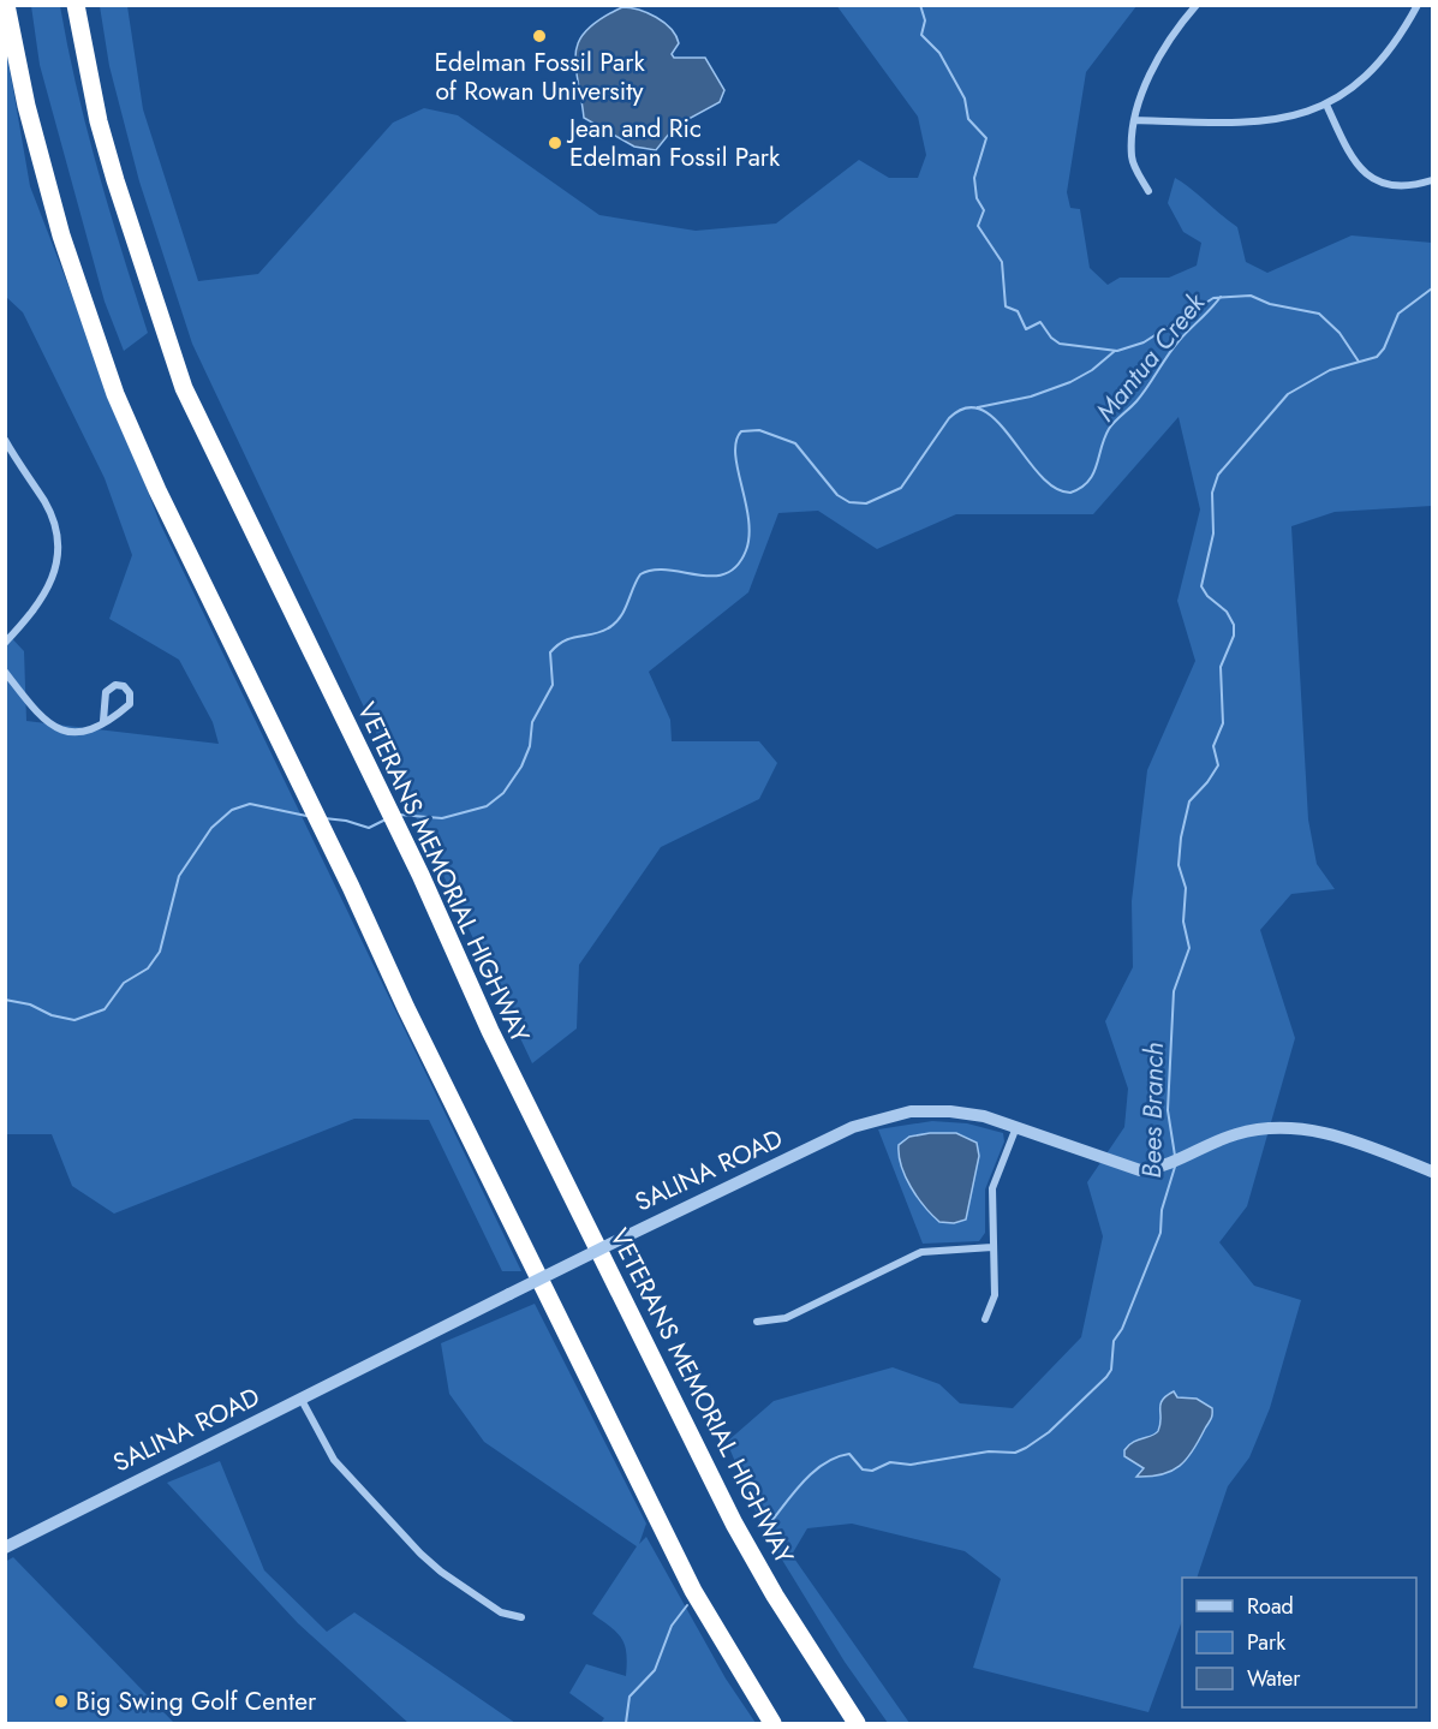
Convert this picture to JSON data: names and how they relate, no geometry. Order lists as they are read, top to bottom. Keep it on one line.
{"streets":{"highway":["VETERANS MEMORIAL HIGHWAY"],"street":["SALINA ROAD"]},"water":["Mantua Creek","Bees Branch"],"places":["Edelman Fossil Park of Rowan University","Jean and Ric Edelman Fossil Park","Big Swing Golf Center"],"legend":["Road","Park","Water"]}
